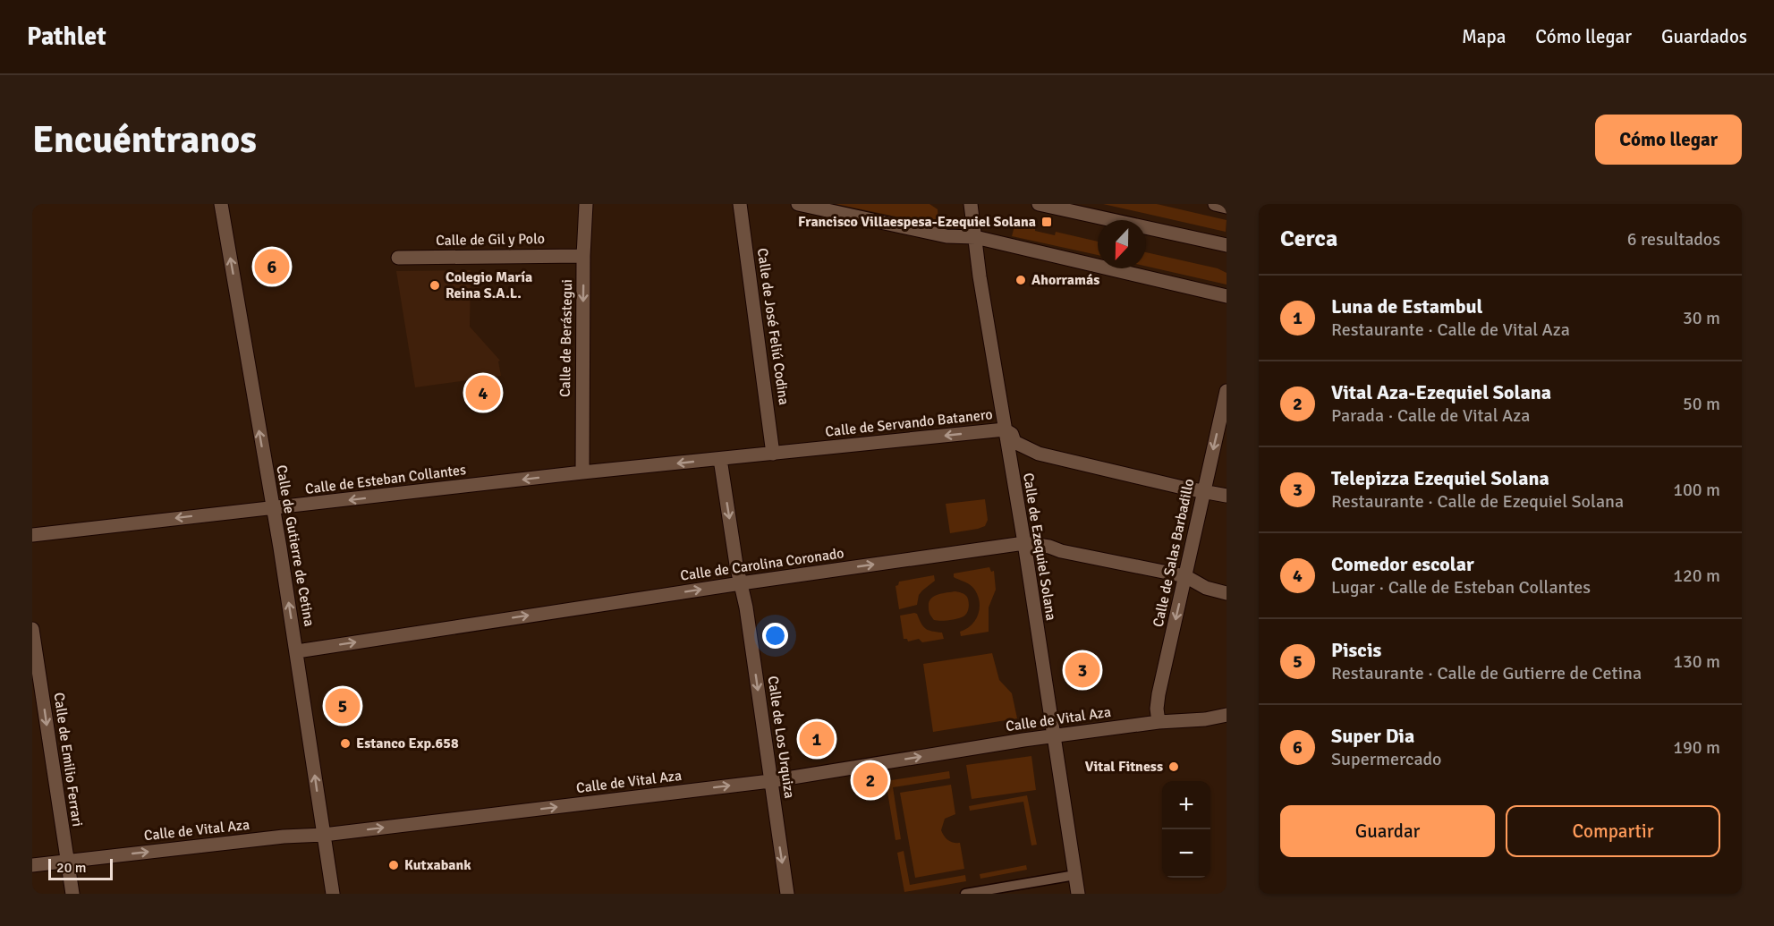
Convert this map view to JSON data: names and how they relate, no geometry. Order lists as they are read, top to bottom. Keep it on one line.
{"streets":{"street":["Calle de Gil y Polo","Calle de José Feliú Codina","Calle de Berástegui","Calle de Servando Batanero","Calle de Esteban Collantes","Calle de Gutierre de Cetina","Calle de Ezequiel Solana","Calle de Salas Barbadillo","Calle de Carolina Coronado","Calle de Vital Aza","Calle de Los Urquiza","Calle de Emilio Ferrari"]},"crossings":[["Calle de Gil y Polo","Calle de Berástegui"],["Calle de José Feliú Codina","Calle de Servando Batanero"],["Calle de Berástegui","Calle de Servando Batanero"],["Calle de Berástegui","Calle de Esteban Collantes"],["Calle de Servando Batanero","Calle de Esteban Collantes"],["Calle de Servando Batanero","Calle de Ezequiel Solana"],["Calle de Servando Batanero","Calle de Salas Barbadillo"],["Calle de Servando Batanero","Calle de Los Urquiza"],["Calle de Esteban Collantes","Calle de Gutierre de Cetina"],["Calle de Gutierre de Cetina","Calle de Carolina Coronado"],["Calle de Gutierre de Cetina","Calle de Vital Aza"],["Calle de Ezequiel Solana","Calle de Carolina Coronado"],["Calle de Ezequiel Solana","Calle de Vital Aza"],["Calle de Salas Barbadillo","Calle de Carolina Coronado"],["Calle de Salas Barbadillo","Calle de Vital Aza"],["Calle de Carolina Coronado","Calle de Los Urquiza"],["Calle de Vital Aza","Calle de Los Urquiza"],["Calle de Vital Aza","Calle de Emilio Ferrari"]],"one_way":["Calle de Berástegui","Calle de Servando Batanero","Calle de Esteban Collantes","Calle de Gutierre de Cetina","Calle de Salas Barbadillo","Calle de Carolina Coronado","Calle de Vital Aza","Calle de Los Urquiza","Calle de Emilio Ferrari"],"places":{"transit":["Francisco Villaespesa-Ezequiel Solana"],"other":["Ahorramás","Colegio María Reina S.A.L.","Estanco Exp.658","Vital Fitness","Kutxabank"]},"scale_bar":"20 m","north":"bottom","page":{"header":"Pathlet","nav":["Mapa","Cómo llegar","Guardados"],"buttons":["Cómo llegar",["Guardar","Compartir"]],"title":"Encuéntranos","heading":["Cerca","6 resultados"],"pins":["6","4","3","5","1","2"],"list":[{"mark":"1","name":"Luna de Estambul","note":"Restaurante · Calle de Vital Aza","value":"30 m"},{"mark":"2","name":"Vital Aza-Ezequiel Solana","note":"Parada · Calle de Vital Aza","value":"50 m"},{"mark":"3","name":"Telepizza Ezequiel Solana","note":"Restaurante · Calle de Ezequiel Solana","value":"100 m"},{"mark":"4","name":"Comedor escolar","note":"Lugar · Calle de Esteban Collantes","value":"120 m"},{"mark":"5","name":"Piscis","note":"Restaurante · Calle de Gutierre de Cetina","value":"130 m"},{"mark":"6","name":"Super Dia","note":"Supermercado","value":"190 m"}],"map_buttons":["+","−"],"scale":"20 m"}}
